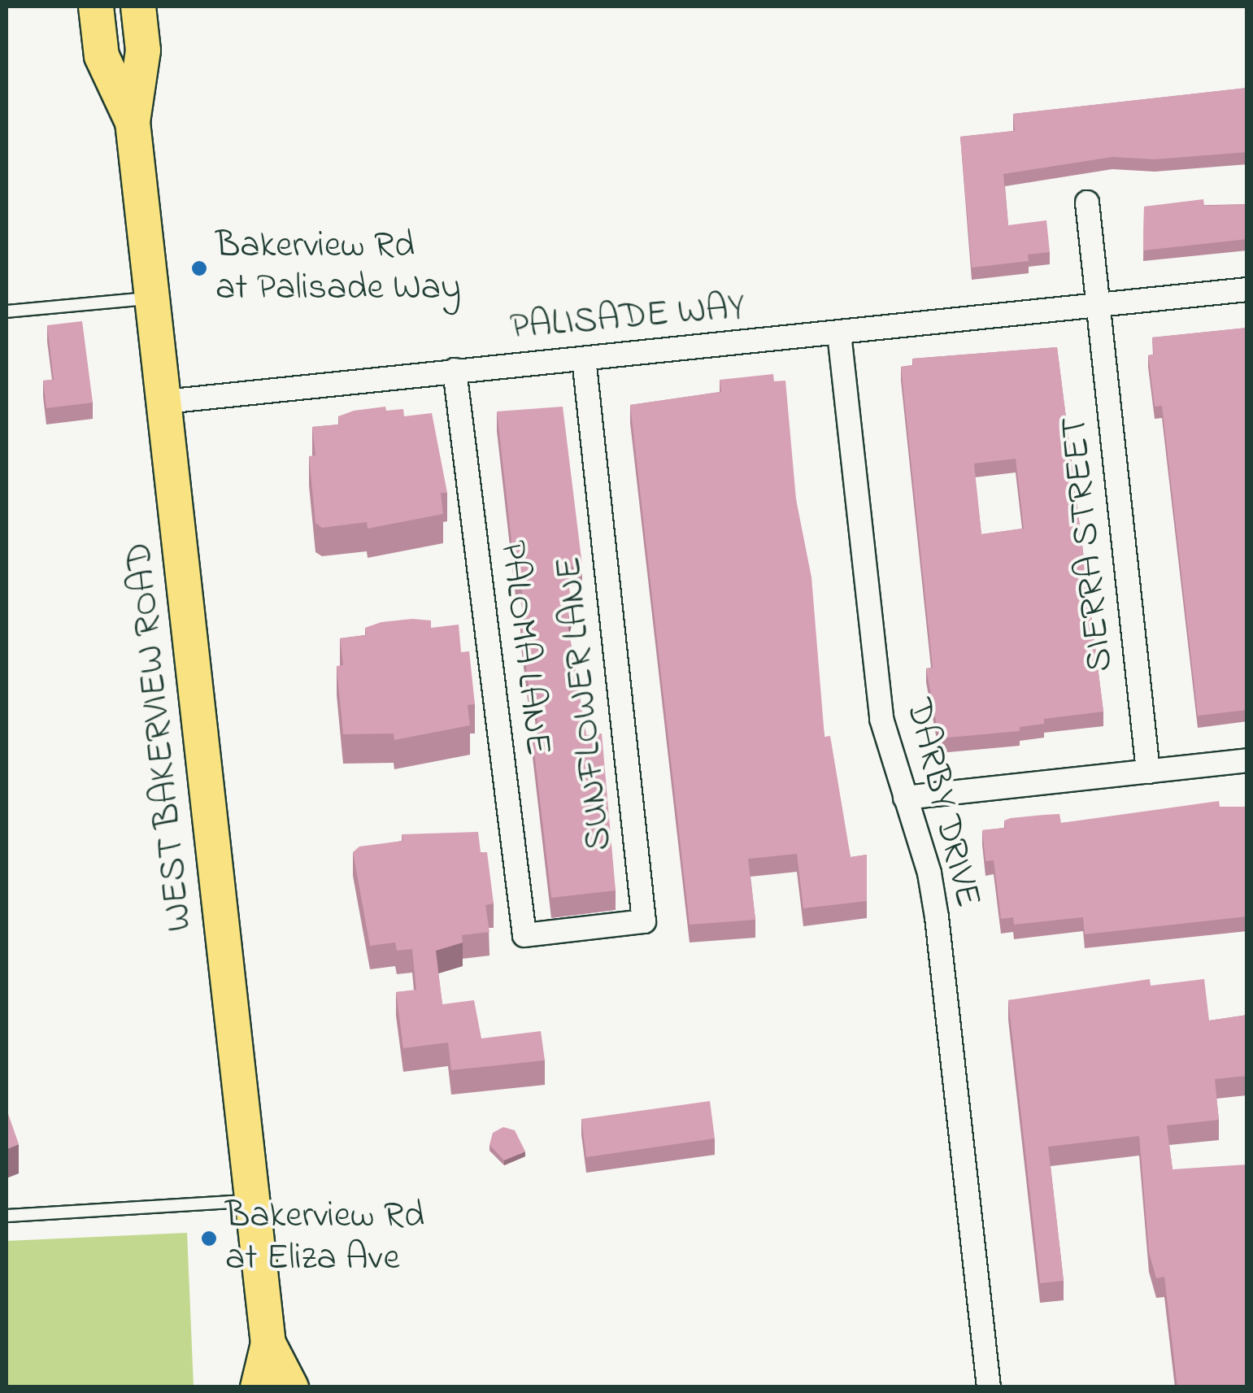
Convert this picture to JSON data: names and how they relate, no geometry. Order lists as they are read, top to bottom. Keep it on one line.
{"streets":{"main road":["WEST BAKERVIEW ROAD"],"street":["PALISADE WAY","SIERRA STREET","PALOMA LANE","SUNFLOWER LANE","DARBY DRIVE"]},"crossings":[["PALISADE WAY","SIERRA STREET"],["PALISADE WAY","PALOMA LANE"],["PALISADE WAY","SUNFLOWER LANE"],["PALISADE WAY","WEST BAKERVIEW ROAD"],["PALISADE WAY","DARBY DRIVE"],["PALOMA LANE","SUNFLOWER LANE"]],"places":["Bakerview Rd at Palisade Way","Bakerview Rd at Eliza Ave"]}
